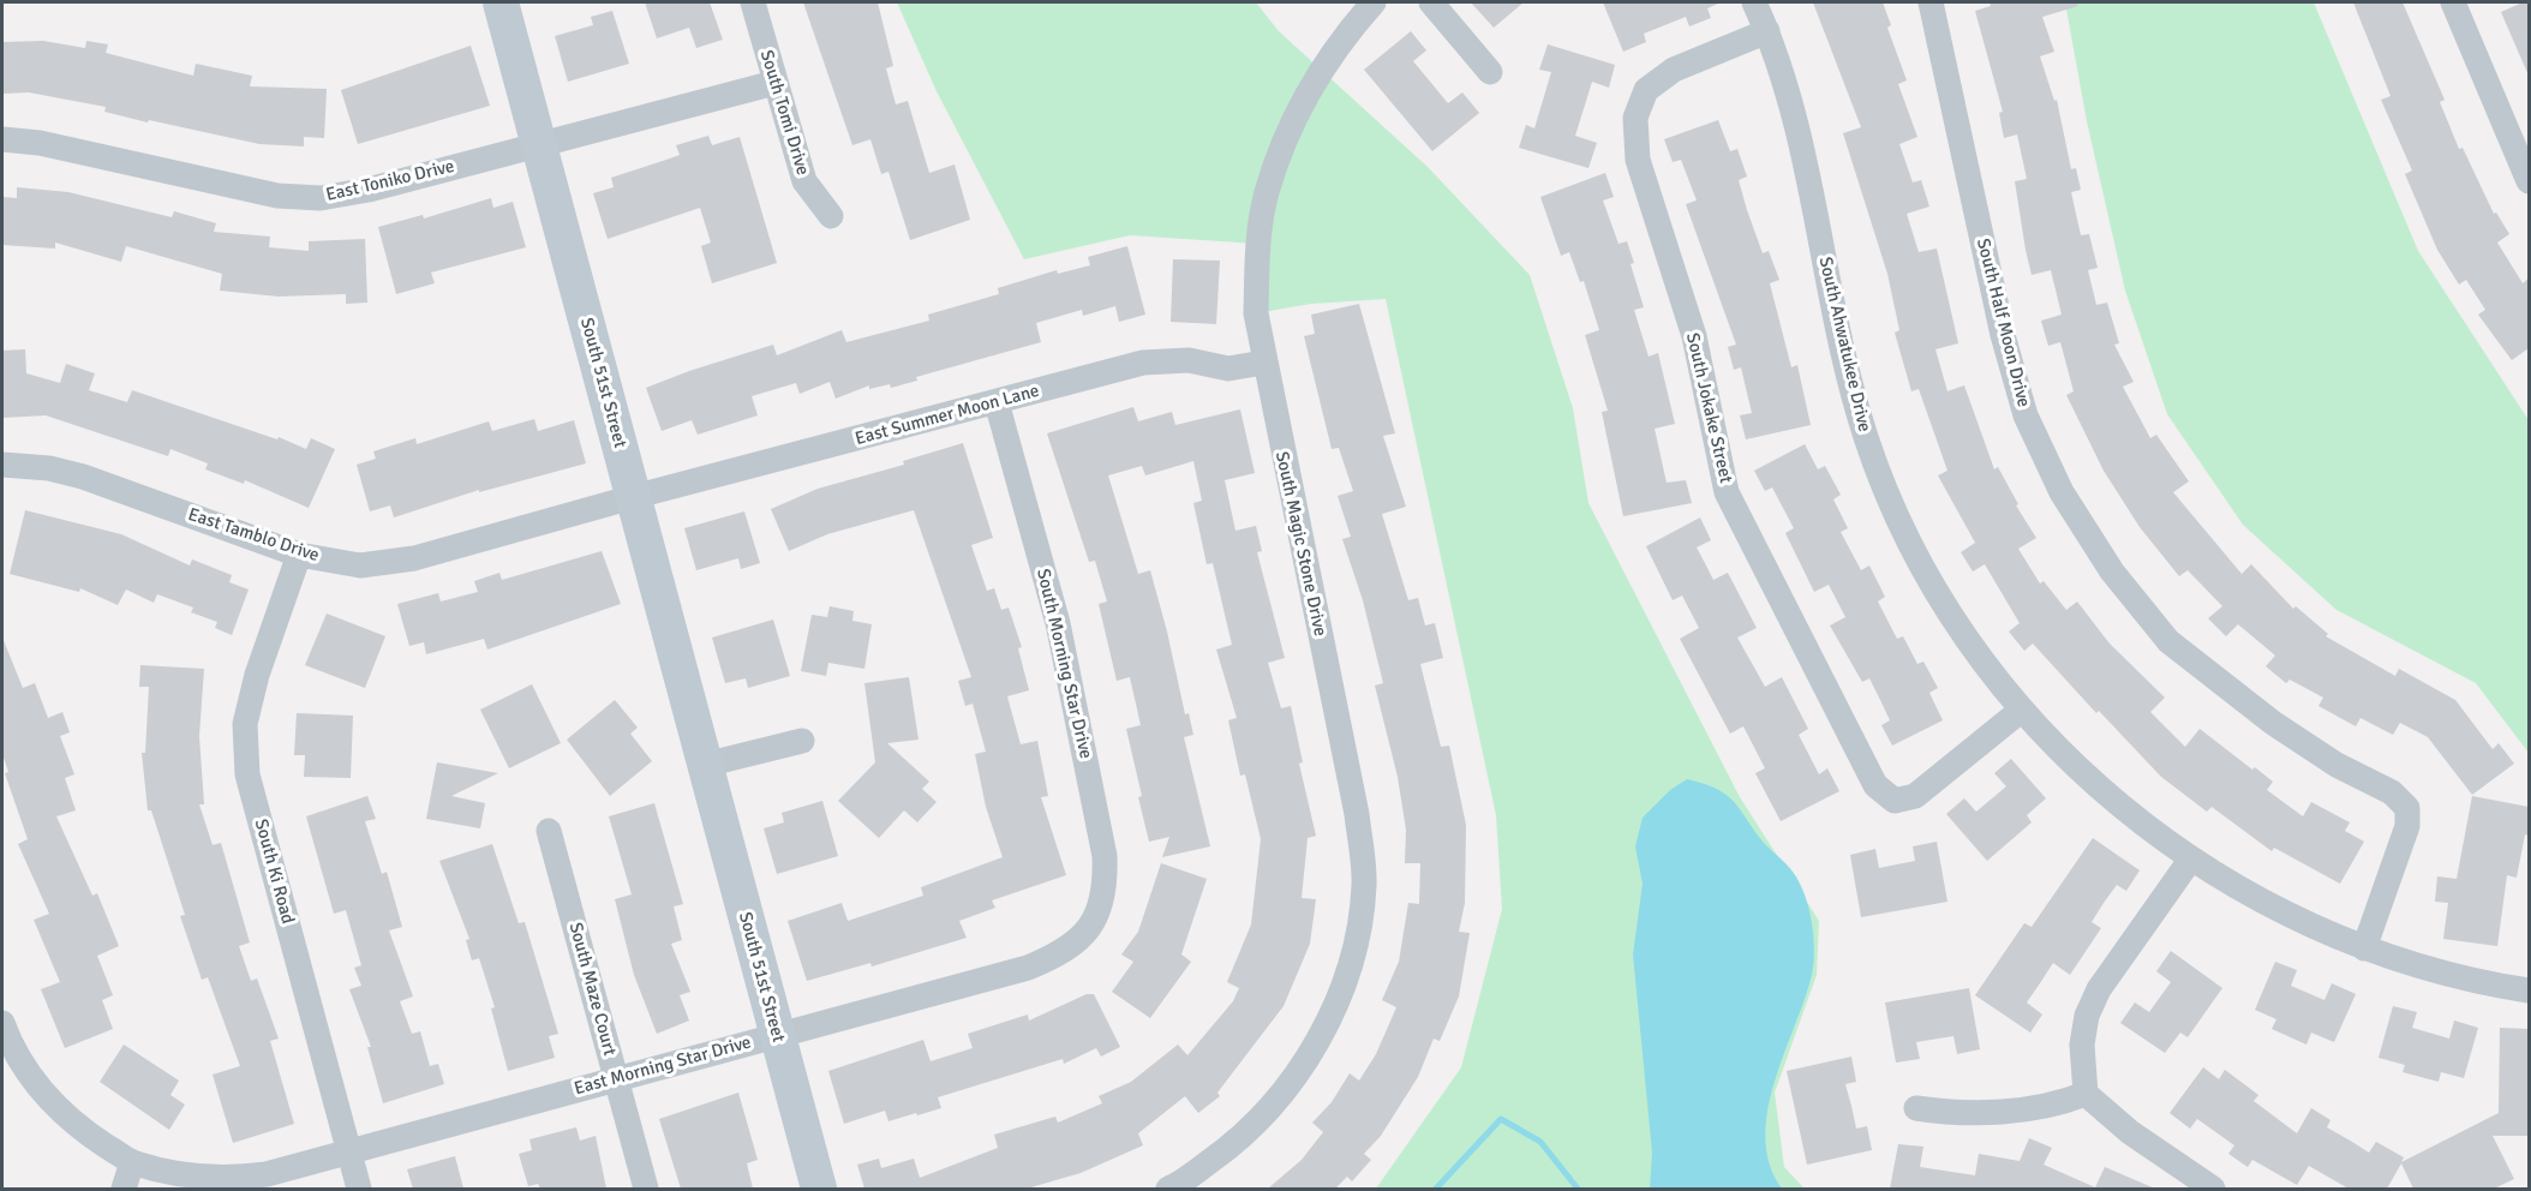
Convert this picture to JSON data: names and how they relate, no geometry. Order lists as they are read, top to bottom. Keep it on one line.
{"streets":{"street":["South Tomi Drive","East Toniko Drive","South Half Moon Drive","South Ahwatukee Drive","South 51st Street","South Jokake Street","East Summer Moon Lane","East Tamblo Drive","South Magic Stone Drive","South Morning Star Drive","South Ki Road","South Maze Court","East Morning Star Drive"]},"crossings":[["South Tomi Drive","East Toniko Drive"],["East Toniko Drive","South 51st Street"],["South Half Moon Drive","South Ahwatukee Drive"],["South Ahwatukee Drive","South Jokake Street"],["South 51st Street","East Summer Moon Lane"],["South 51st Street","East Tamblo Drive"],["South 51st Street","East Morning Star Drive"],["East Summer Moon Lane","East Tamblo Drive"],["East Summer Moon Lane","South Magic Stone Drive"],["East Summer Moon Lane","South Morning Star Drive"],["East Tamblo Drive","South Ki Road"],["South Morning Star Drive","East Morning Star Drive"],["South Ki Road","East Morning Star Drive"],["South Maze Court","East Morning Star Drive"]]}
